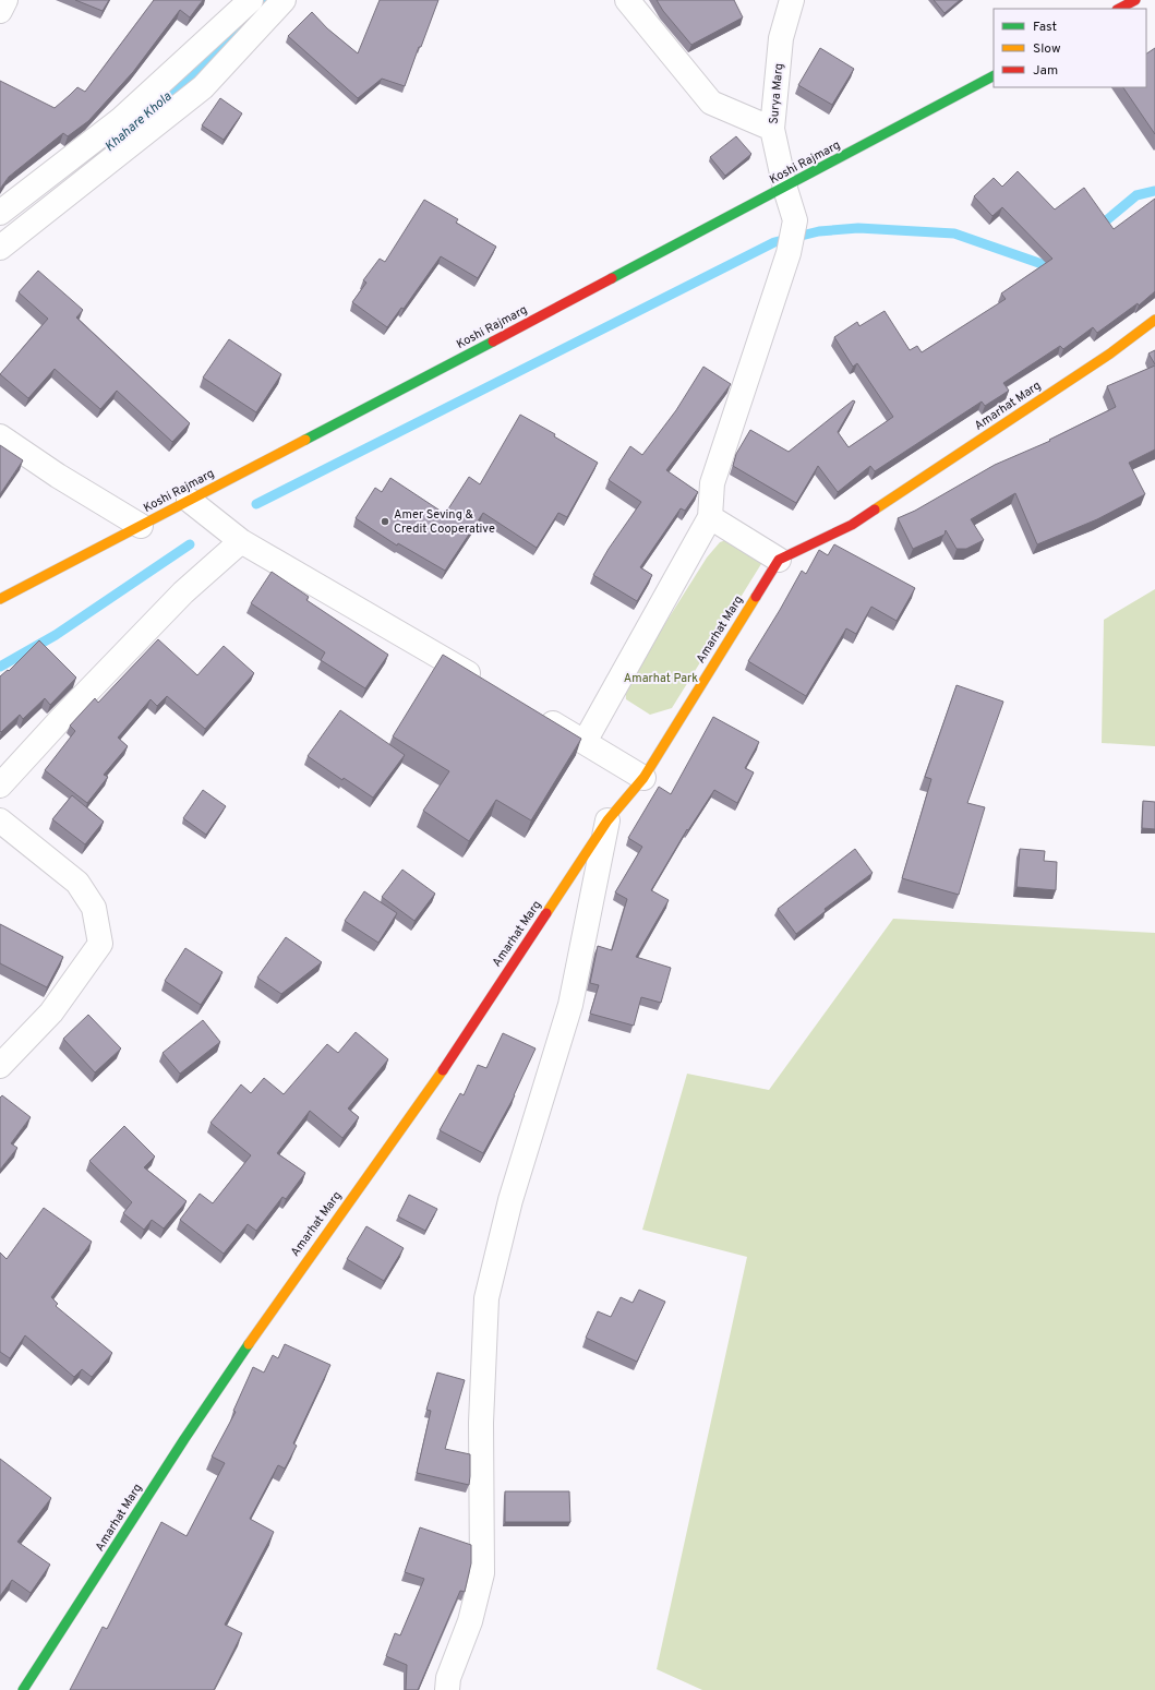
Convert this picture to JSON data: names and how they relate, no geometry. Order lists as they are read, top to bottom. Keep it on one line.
{"streets":{"street":["Surya Marg","Koshi Rajmarg","Amarhat Marg"]},"crossings":[["Surya Marg","Koshi Rajmarg"]],"water":["Khahare Khola"],"parks":["Amarhat Park"],"places":["Amer Seving & Credit Cooperative"],"legend":["Fast","Slow","Jam"]}
